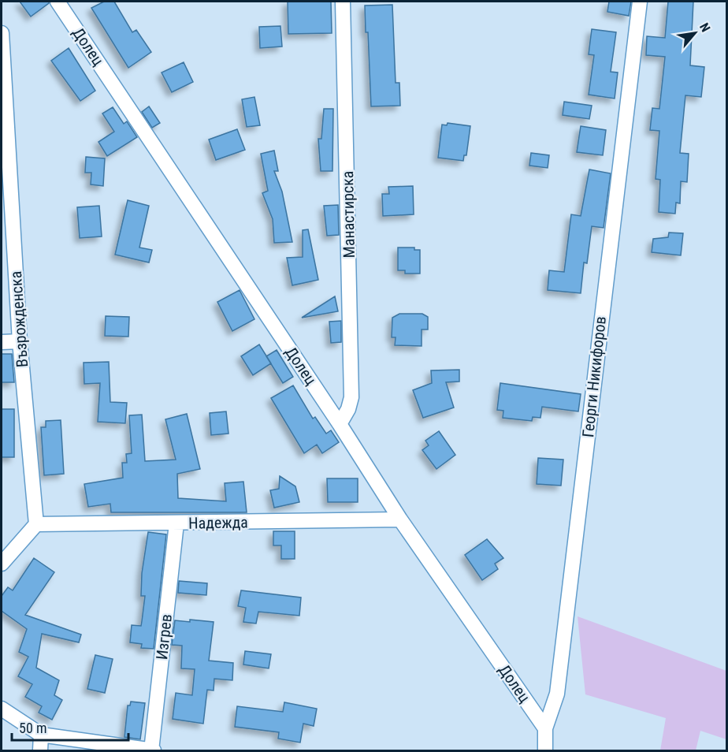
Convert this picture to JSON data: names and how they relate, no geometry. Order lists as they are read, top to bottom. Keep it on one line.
{"streets":{"street":["Долец","Манастирска","Възрожденска","Георги Никифоров","Надежда","Изгрев"]},"crossings":[["Долец","Манастирска"],["Долец","Георги Никифоров"],["Долец","Надежда"],["Възрожденска","Надежда"],["Надежда","Изгрев"]],"scale_bar":"50 m","north":"top right"}
